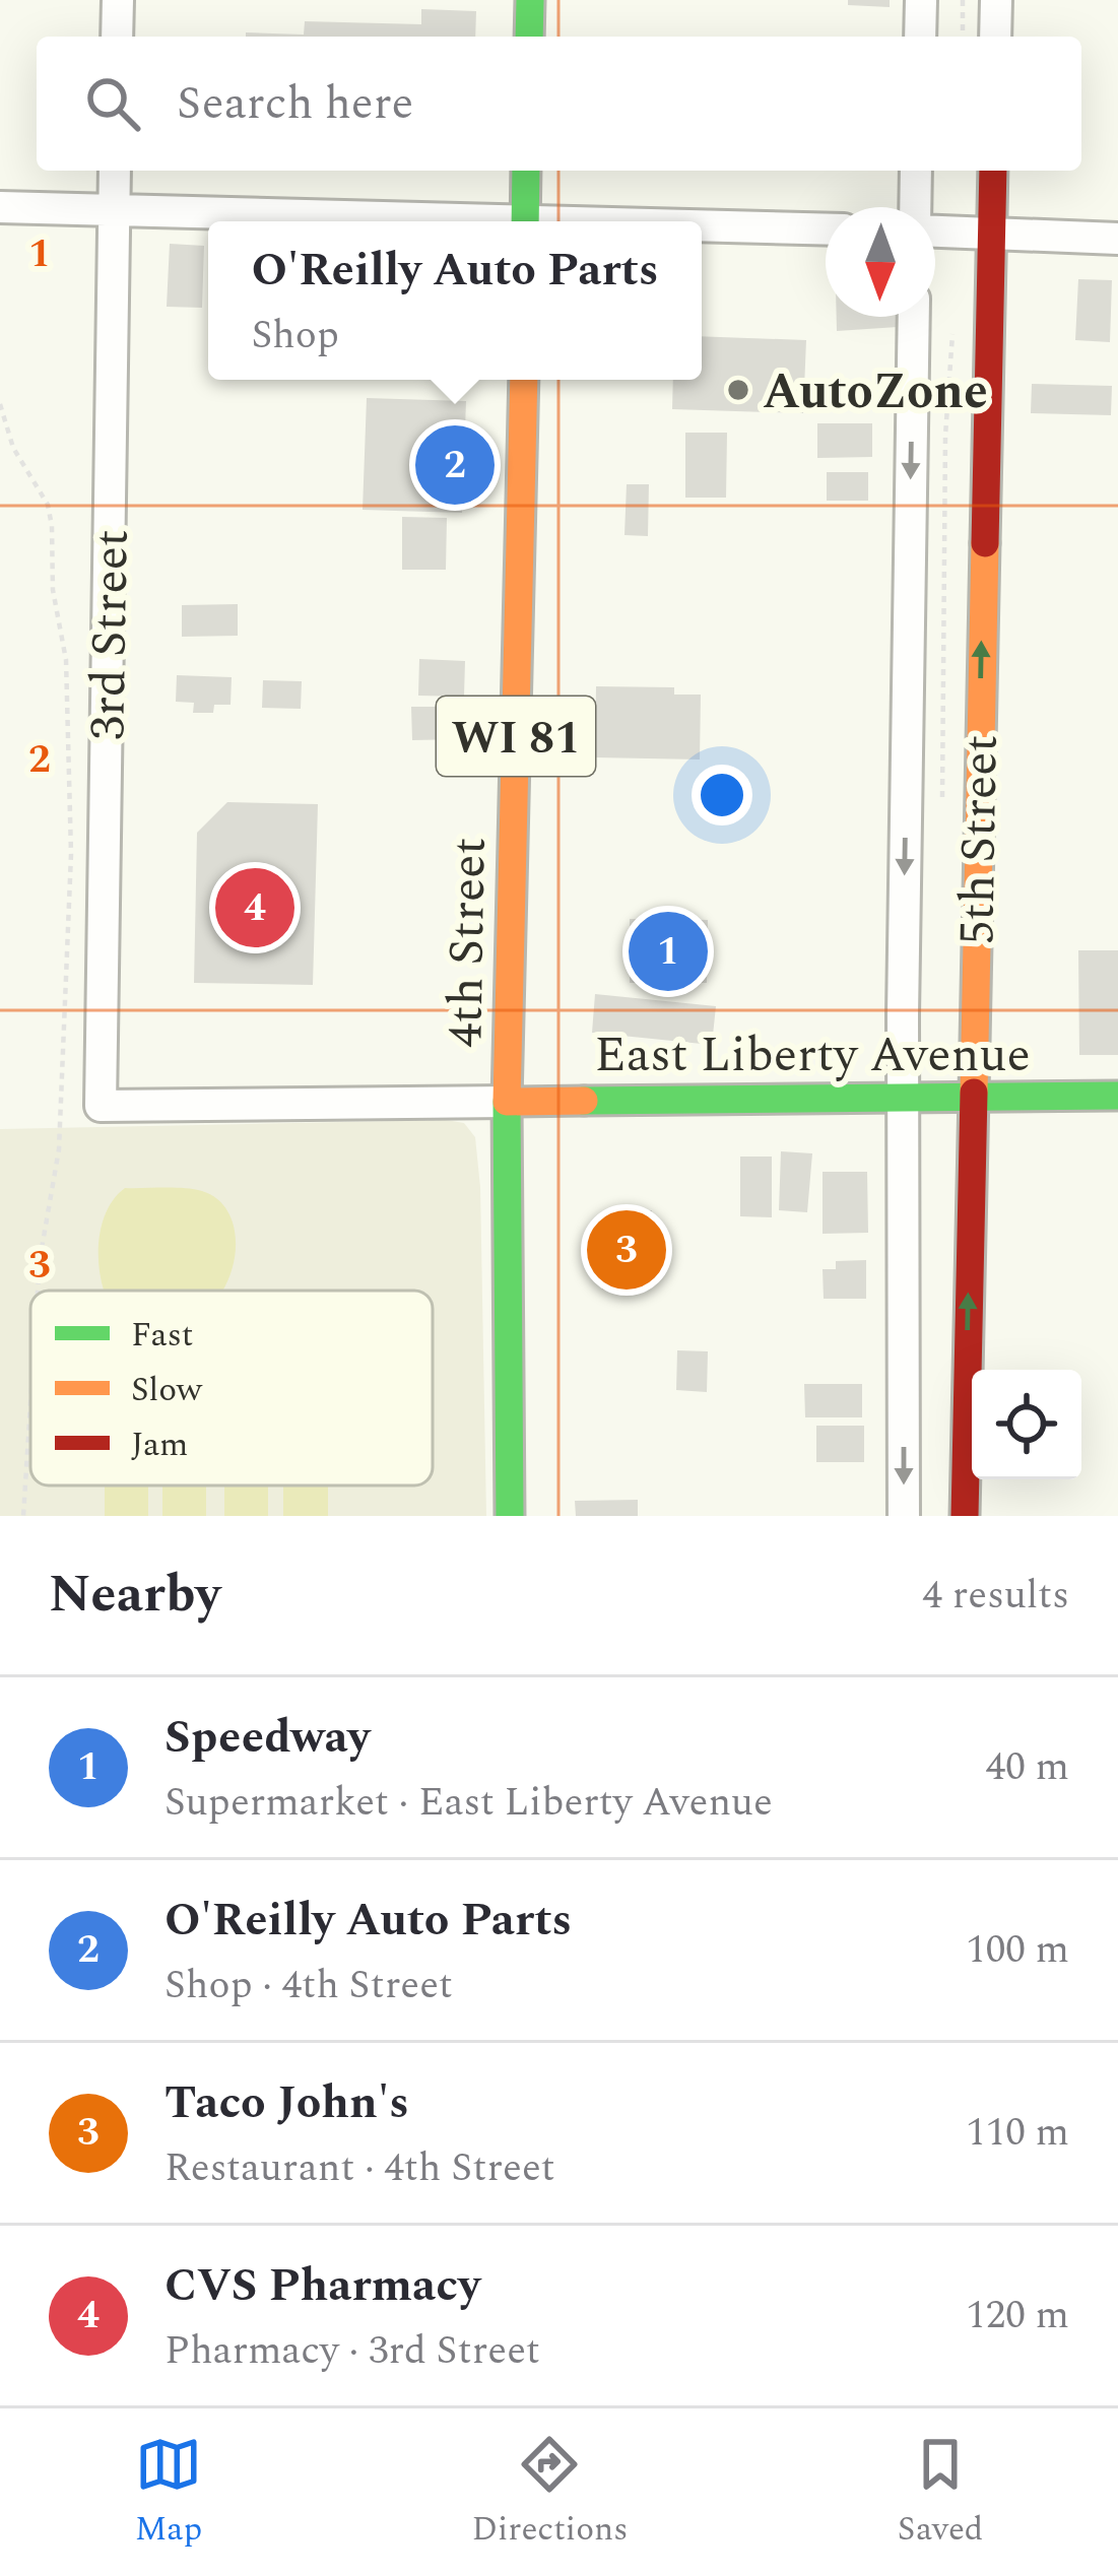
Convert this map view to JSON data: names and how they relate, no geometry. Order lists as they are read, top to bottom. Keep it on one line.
{"streets":{"street":["3rd Street","WI 81","5th Street","4th Street","East Liberty Avenue"]},"crossings":[["3rd Street","4th Street"],["3rd Street","East Liberty Avenue"],["5th Street","East Liberty Avenue"],["4th Street","East Liberty Avenue"]],"places":["AutoZone"],"legend":["Fast","Slow","Jam"],"north":"bottom","page":{"search":"Search here","popup":["O'Reilly Auto Parts","Shop"],"pins":["2","4","1","3"],"heading":["Nearby","4 results"],"list":[{"mark":"1","name":"Speedway","note":"Supermarket · East Liberty Avenue","value":"40 m"},{"mark":"2","name":"O'Reilly Auto Parts","note":"Shop · 4th Street","value":"100 m"},{"mark":"3","name":"Taco John's","note":"Restaurant · 4th Street","value":"110 m"},{"mark":"4","name":"CVS Pharmacy","note":"Pharmacy · 3rd Street","value":"120 m"}],"nav":["Map","Directions","Saved"]},"grid":{"rows":["1","2","3"]}}
